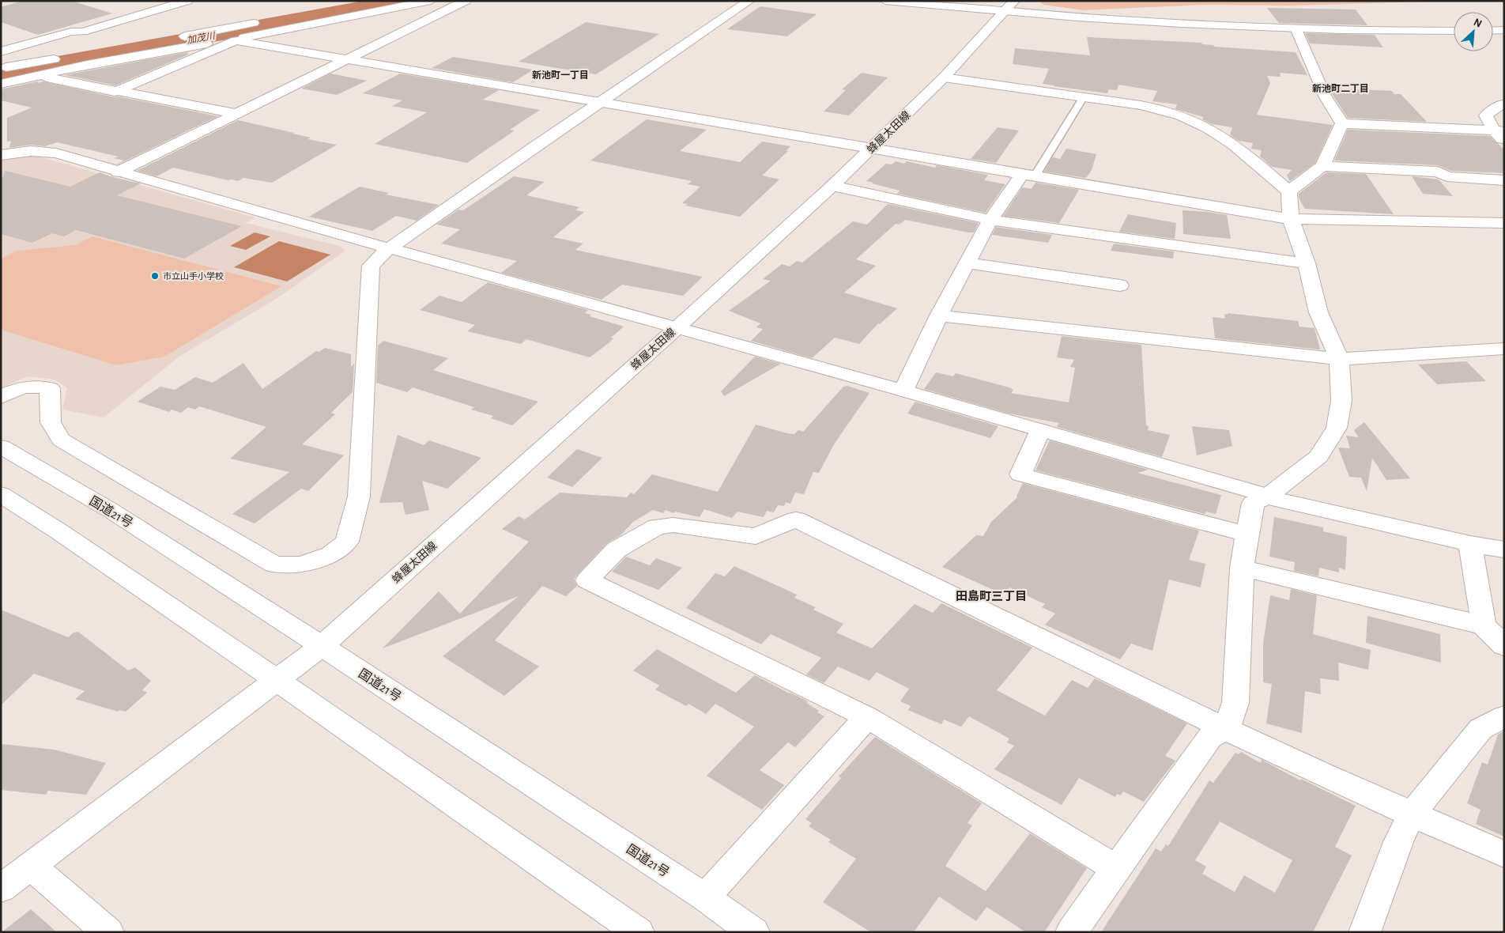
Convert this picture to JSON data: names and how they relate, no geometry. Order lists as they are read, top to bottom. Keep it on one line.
{"streets":{"main road":["蜂屋太田線","国道21号"]},"crossings":[["蜂屋太田線","国道21号"]],"districts":["新池町一丁目","新池町二丁目","田島町三丁目"],"water":["加茂川"],"places":["市立山手小学校"],"north":"top right"}
